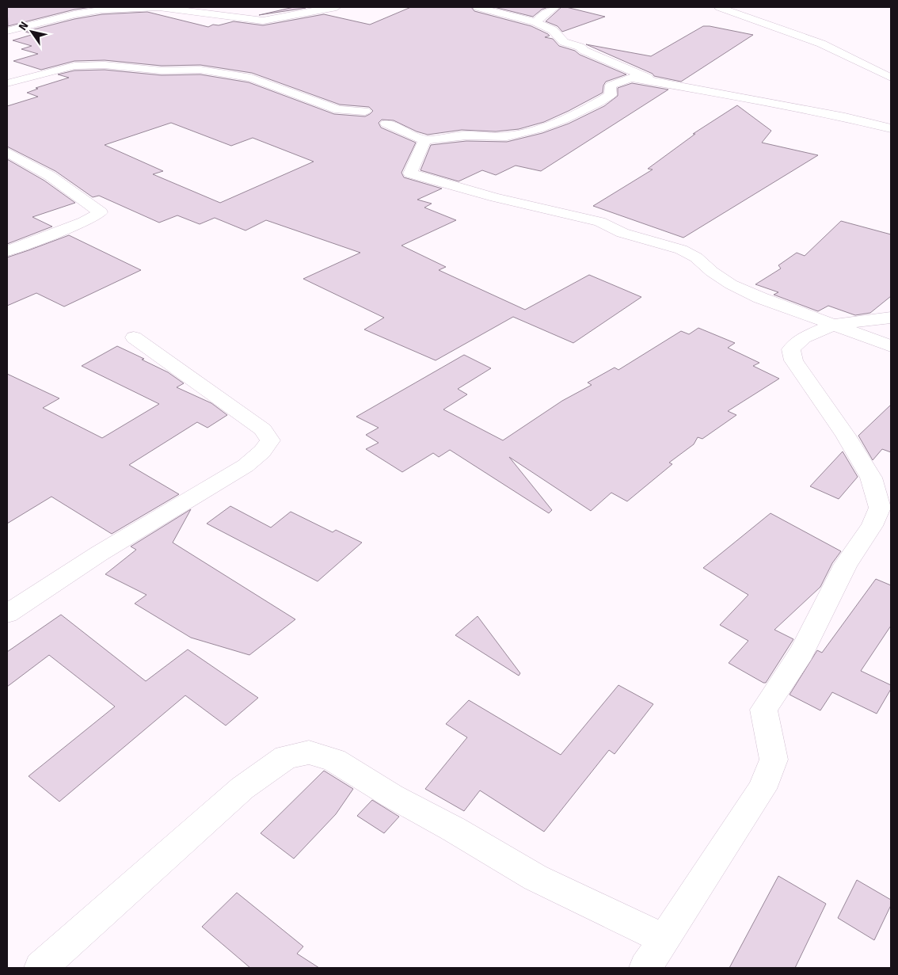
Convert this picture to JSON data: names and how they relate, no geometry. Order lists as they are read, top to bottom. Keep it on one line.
{"north":"top left"}
